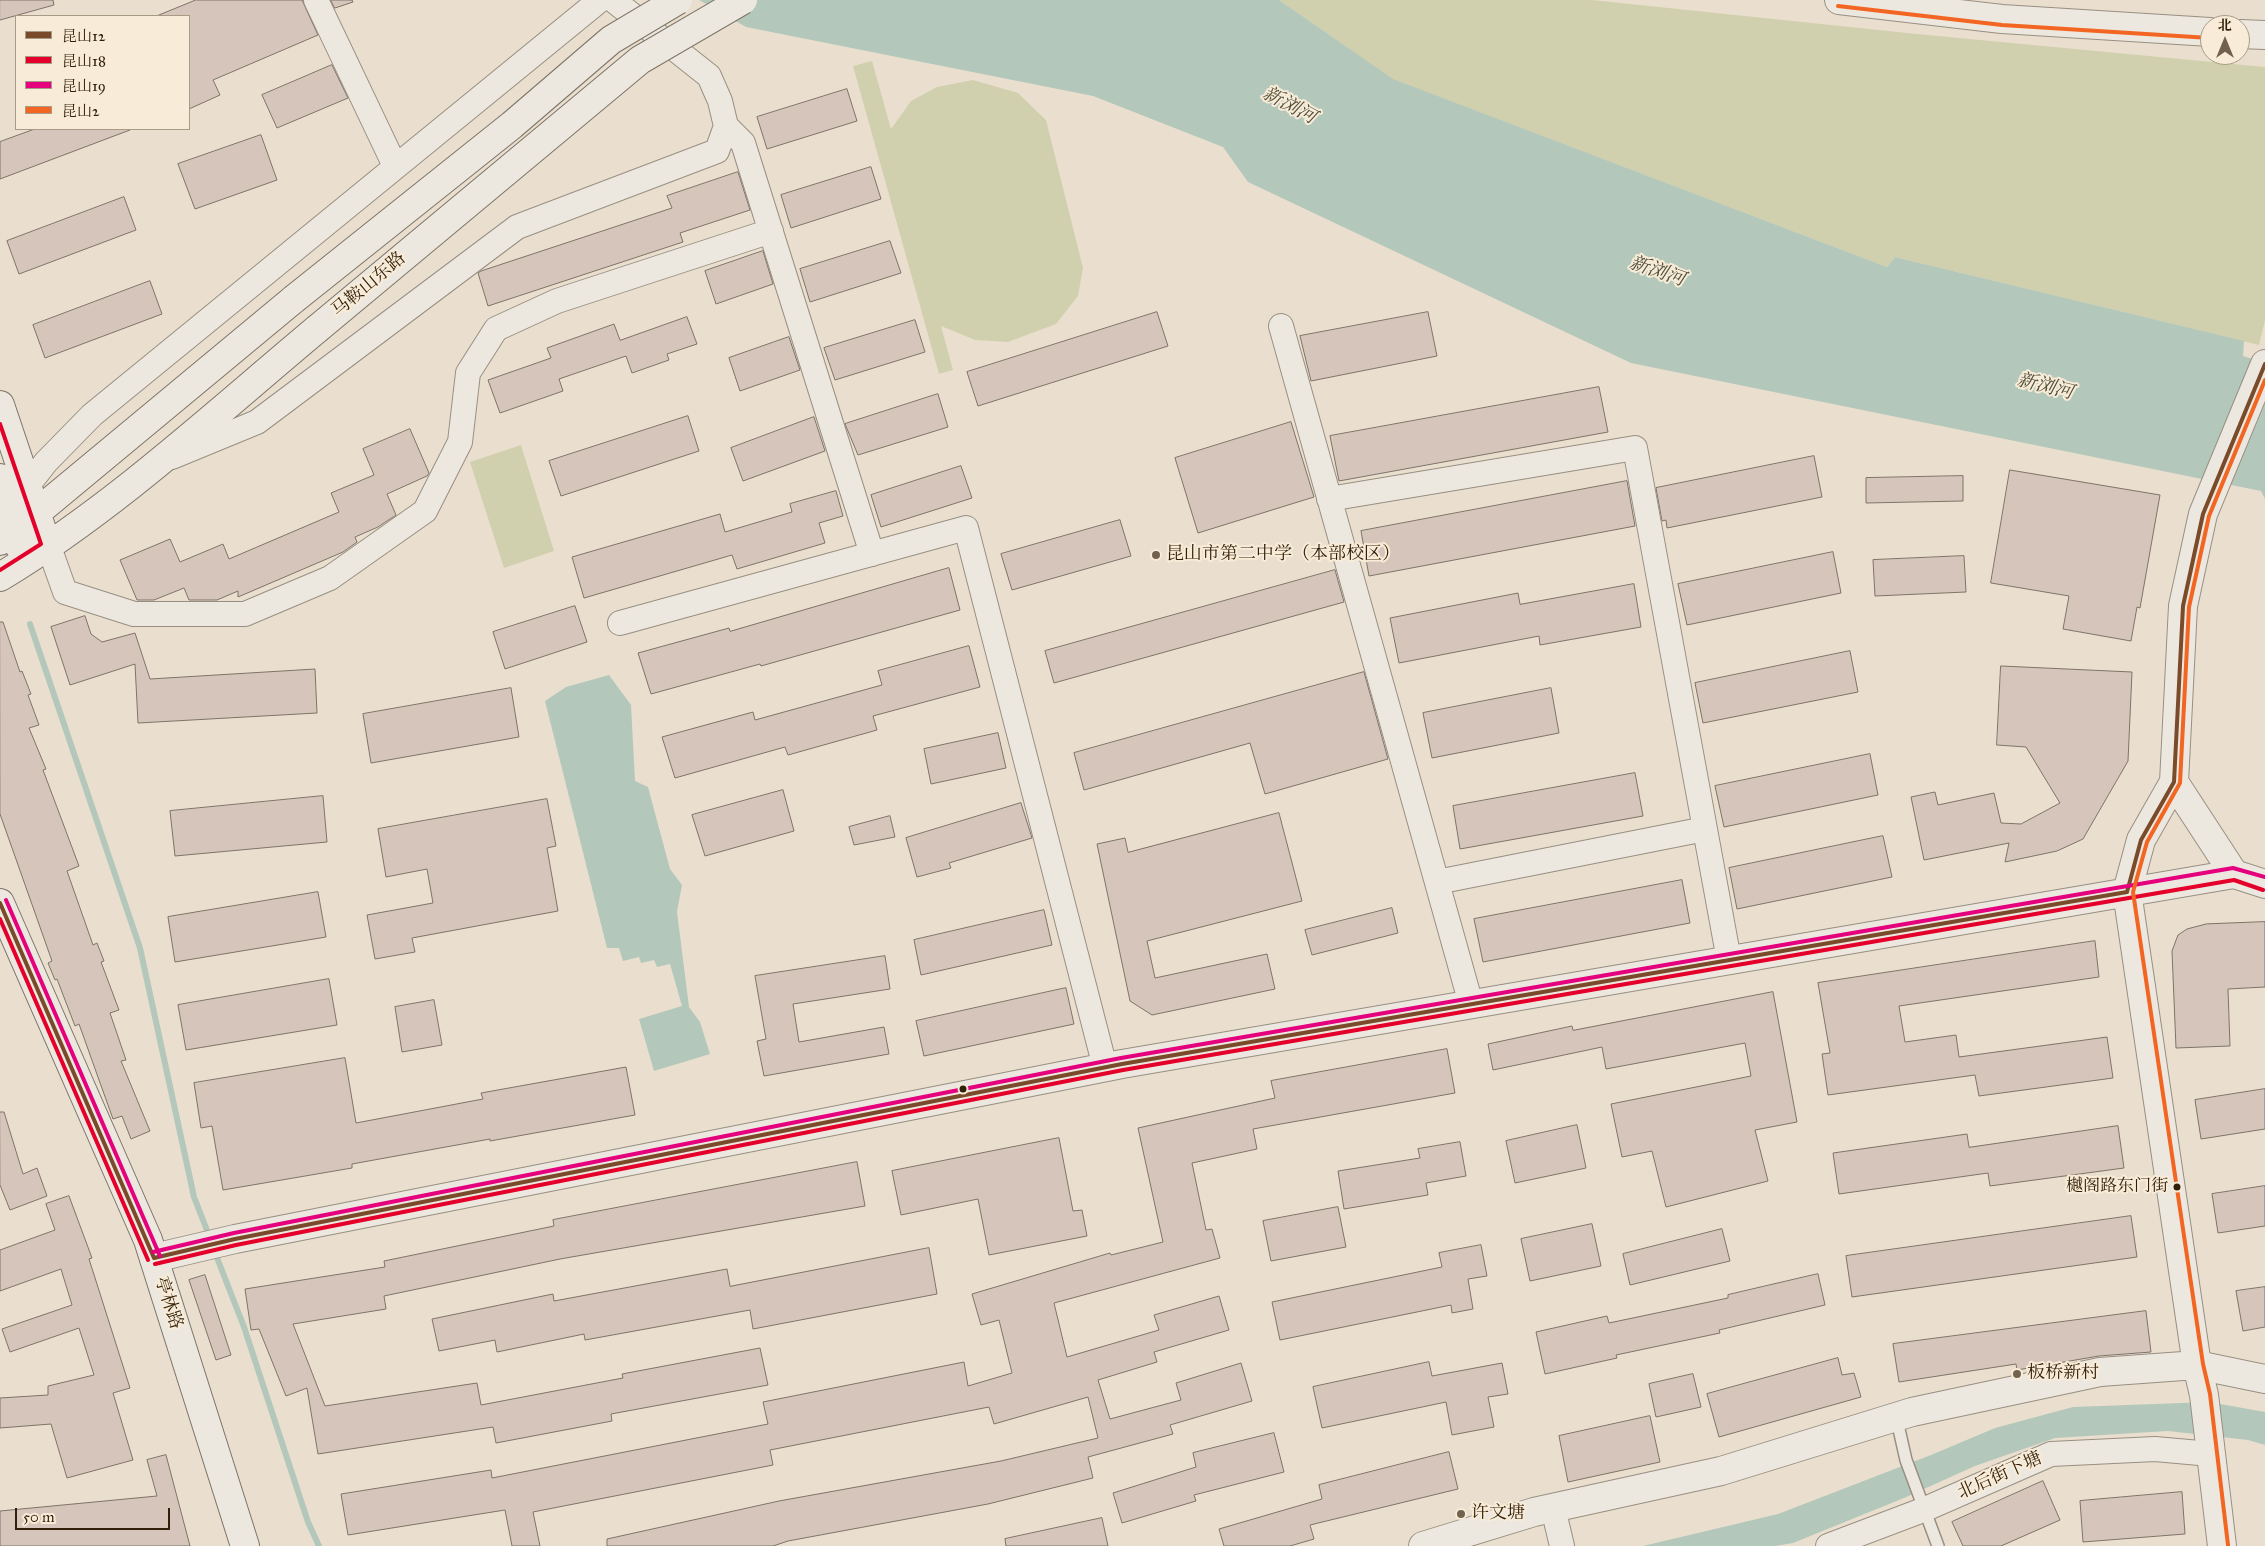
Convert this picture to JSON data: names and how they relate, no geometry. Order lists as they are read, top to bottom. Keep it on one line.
{"streets":{"street":["马鞍山东路","亭林路","北后街下塘"]},"water":["新浏河"],"places":["昆山市第二中学（本部校区）","樾阁路东门街","板桥新村","许文塘"],"lines":["transit line 昆山2","transit line 昆山12","transit line 昆山18","transit line 昆山19"],"legend":["昆山12","昆山18","昆山19","昆山2"],"scale_bar":"50 m","north":"top"}
